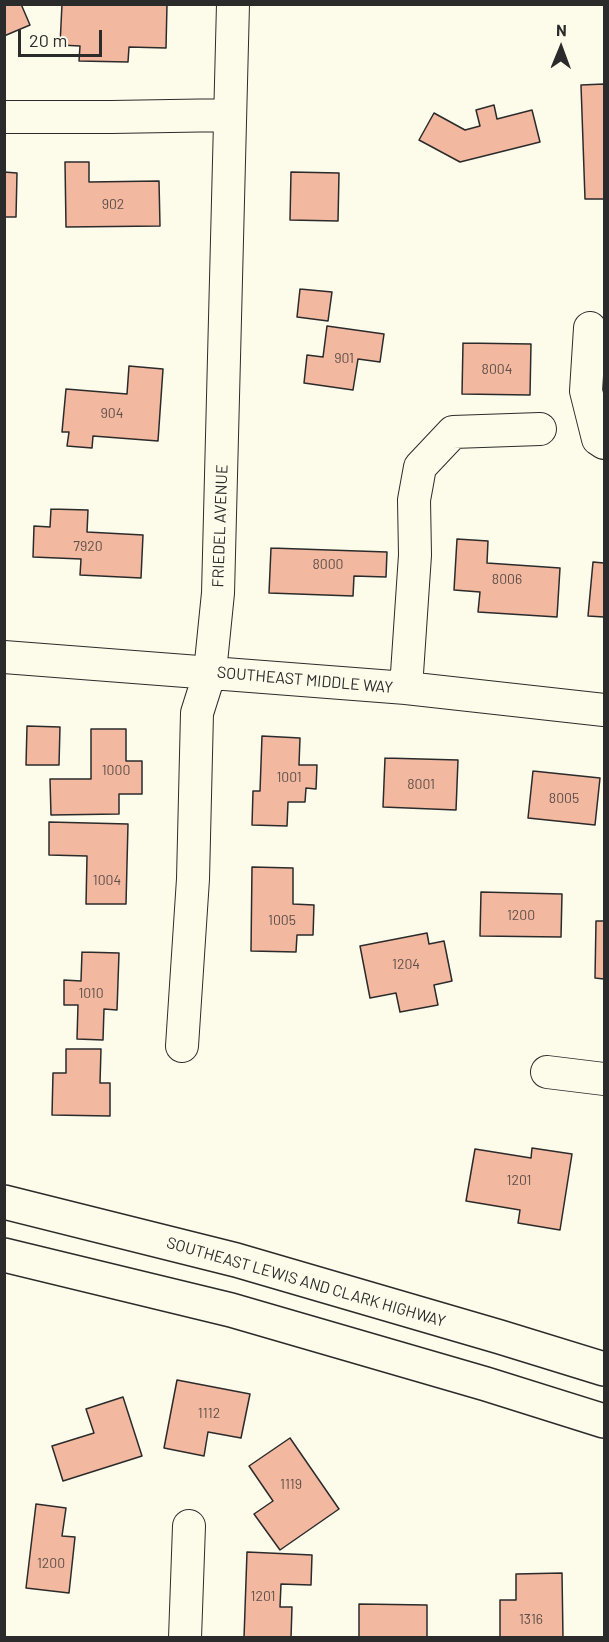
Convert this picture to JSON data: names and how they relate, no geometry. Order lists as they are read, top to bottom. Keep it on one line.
{"streets":{"highway":["SOUTHEAST LEWIS AND CLARK HIGHWAY"],"street":["FRIEDEL AVENUE","SOUTHEAST MIDDLE WAY"]},"crossings":[["FRIEDEL AVENUE","SOUTHEAST MIDDLE WAY"]],"house_numbers":["902","901","8004","904","7920","8000","8006","1000","1001","8001","8005","1004","1200","1005","1204","1010","1201","1112","1119","1200","1201","1316"],"scale_bar":"20 m","north":"top"}
